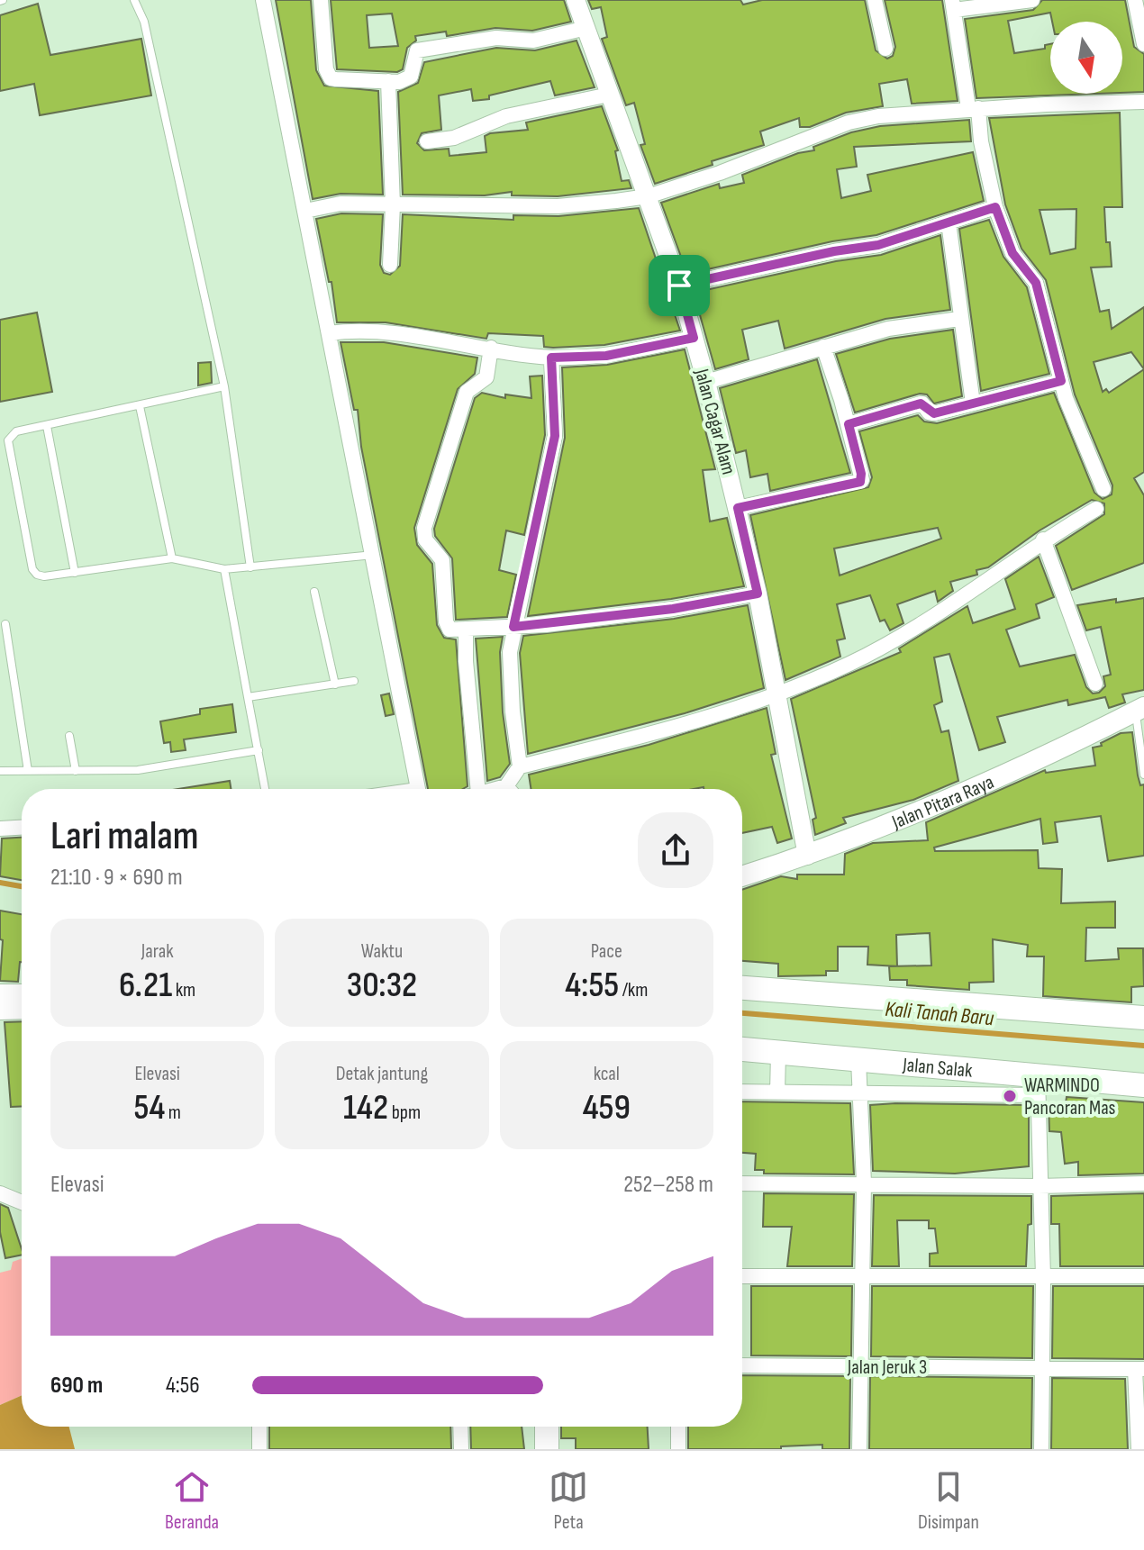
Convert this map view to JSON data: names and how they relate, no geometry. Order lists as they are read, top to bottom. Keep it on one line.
{"streets":{"highway":["Jalan Salak"],"main road":["Jalan Pitara Raya"],"street":["Jalan Cagar Alam","Jalan Jeruk 3"]},"crossings":[["Jalan Cagar Alam","Jalan Pitara Raya"]],"water":["Kali Tanah Baru"],"places":["WARMINDO Pancoran Mas"],"north":"bottom","page":{"heading":["Lari malam","21:10 · 9 × 690 m"],"stats":[["Jarak","6.21 km"],["Waktu","30:32"],["Pace","4:55 /km"],["Elevasi","54 m"],["Detak jantung","142 bpm"],["kcal","459"]],"chart":["Elevasi","252–258 m"],"list":[{"name":"690 m","note":"4:56"}],"tabs":["Beranda","Peta","Disimpan"]}}
